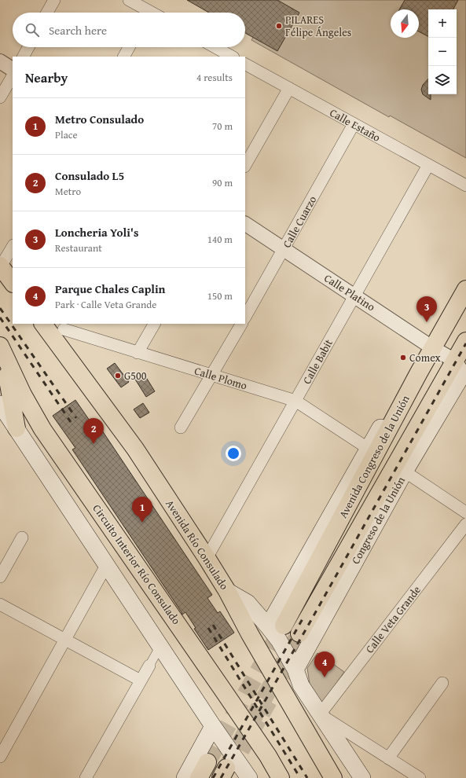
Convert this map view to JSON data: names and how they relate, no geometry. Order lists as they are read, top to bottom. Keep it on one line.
{"streets":{"main road":["Avenida Congreso de la Unión","Congreso de la Unión","Avenida Río Consulado","Circuito Interior Río Consulado"],"street":["Calle Estaño","Calle Cuarzo","Calle Platino","Calle Babit","Calle Plomo","Calle Veta Grande"]},"crossings":[["Calle Estaño","Calle Cuarzo"],["Calle Estaño","Calle Babit"],["Calle Cuarzo","Calle Platino"],["Calle Platino","Calle Babit"],["Calle Platino","Avenida Congreso de la Unión"],["Calle Platino","Congreso de la Unión"],["Calle Babit","Calle Plomo"],["Calle Babit","Avenida Río Consulado"],["Calle Plomo","Avenida Río Consulado"],["Avenida Congreso de la Unión","Congreso de la Unión"],["Avenida Congreso de la Unión","Avenida Río Consulado"],["Congreso de la Unión","Avenida Río Consulado"],["Avenida Río Consulado","Calle Veta Grande"]],"places":["PILARES Félipe Ángeles","Comex","G500"],"north":"bottom","page":{"map_buttons":["+","−"],"search":"Search here","heading":["Nearby","4 results"],"list":[{"mark":"1","name":"Metro Consulado","note":"Place","value":"70 m"},{"mark":"2","name":"Consulado L5","note":"Metro","value":"90 m"},{"mark":"3","name":"Loncheria Yoli's","note":"Restaurant","value":"140 m"},{"mark":"4","name":"Parque Chales Caplin","note":"Park · Calle Veta Grande","value":"150 m"}],"pins":["3","2","1","4"]}}
